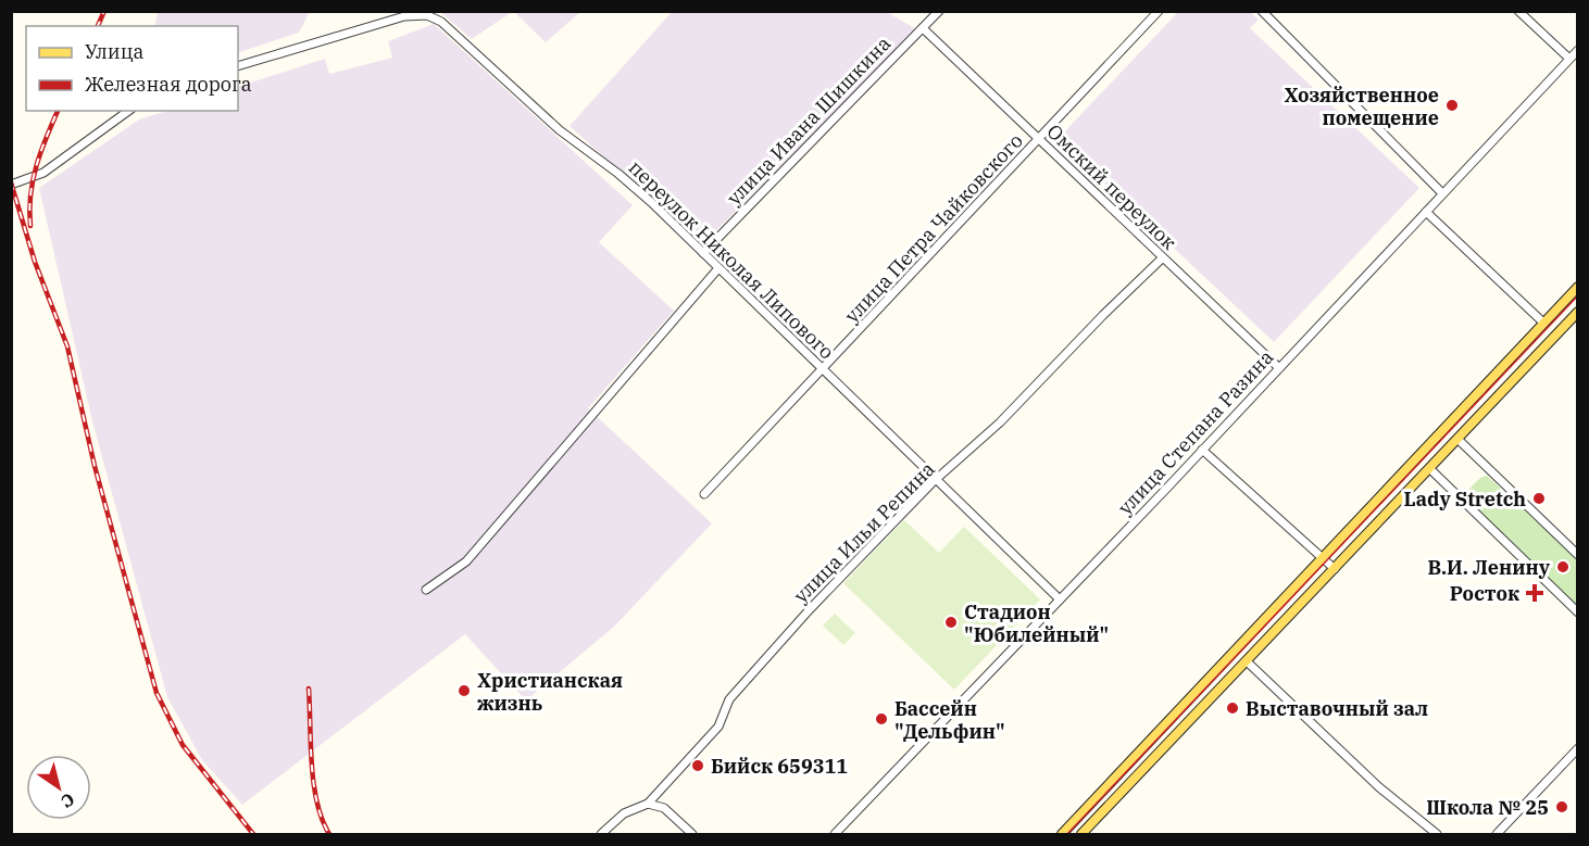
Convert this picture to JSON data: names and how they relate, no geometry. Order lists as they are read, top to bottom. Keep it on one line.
{"streets":{"street":["улица Ивана Шишкина","Омский переулок","улица Петра Чайковского","переулок Николая Липового","улица Степана Разина","улица Ильи Репина"]},"crossings":[["улица Ивана Шишкина","Омский переулок"],["улица Ивана Шишкина","переулок Николая Липового"],["Омский переулок","улица Петра Чайковского"],["Омский переулок","улица Степана Разина"],["Омский переулок","улица Ильи Репина"],["улица Петра Чайковского","переулок Николая Липового"],["переулок Николая Липового","улица Степана Разина"],["переулок Николая Липового","улица Ильи Репина"]],"places":{"other":["Хозяйственное помещение","Lady Stretch","В.И. Ленину","Стадион \"Юбилейный\"","Христианская жизнь","Выставочный зал","Бассейн \"Дельфин\"","Бийск 659311","Школа № 25"],"health":["Росток"]},"legend":["Улица","Железная дорога"],"north":"bottom right"}
